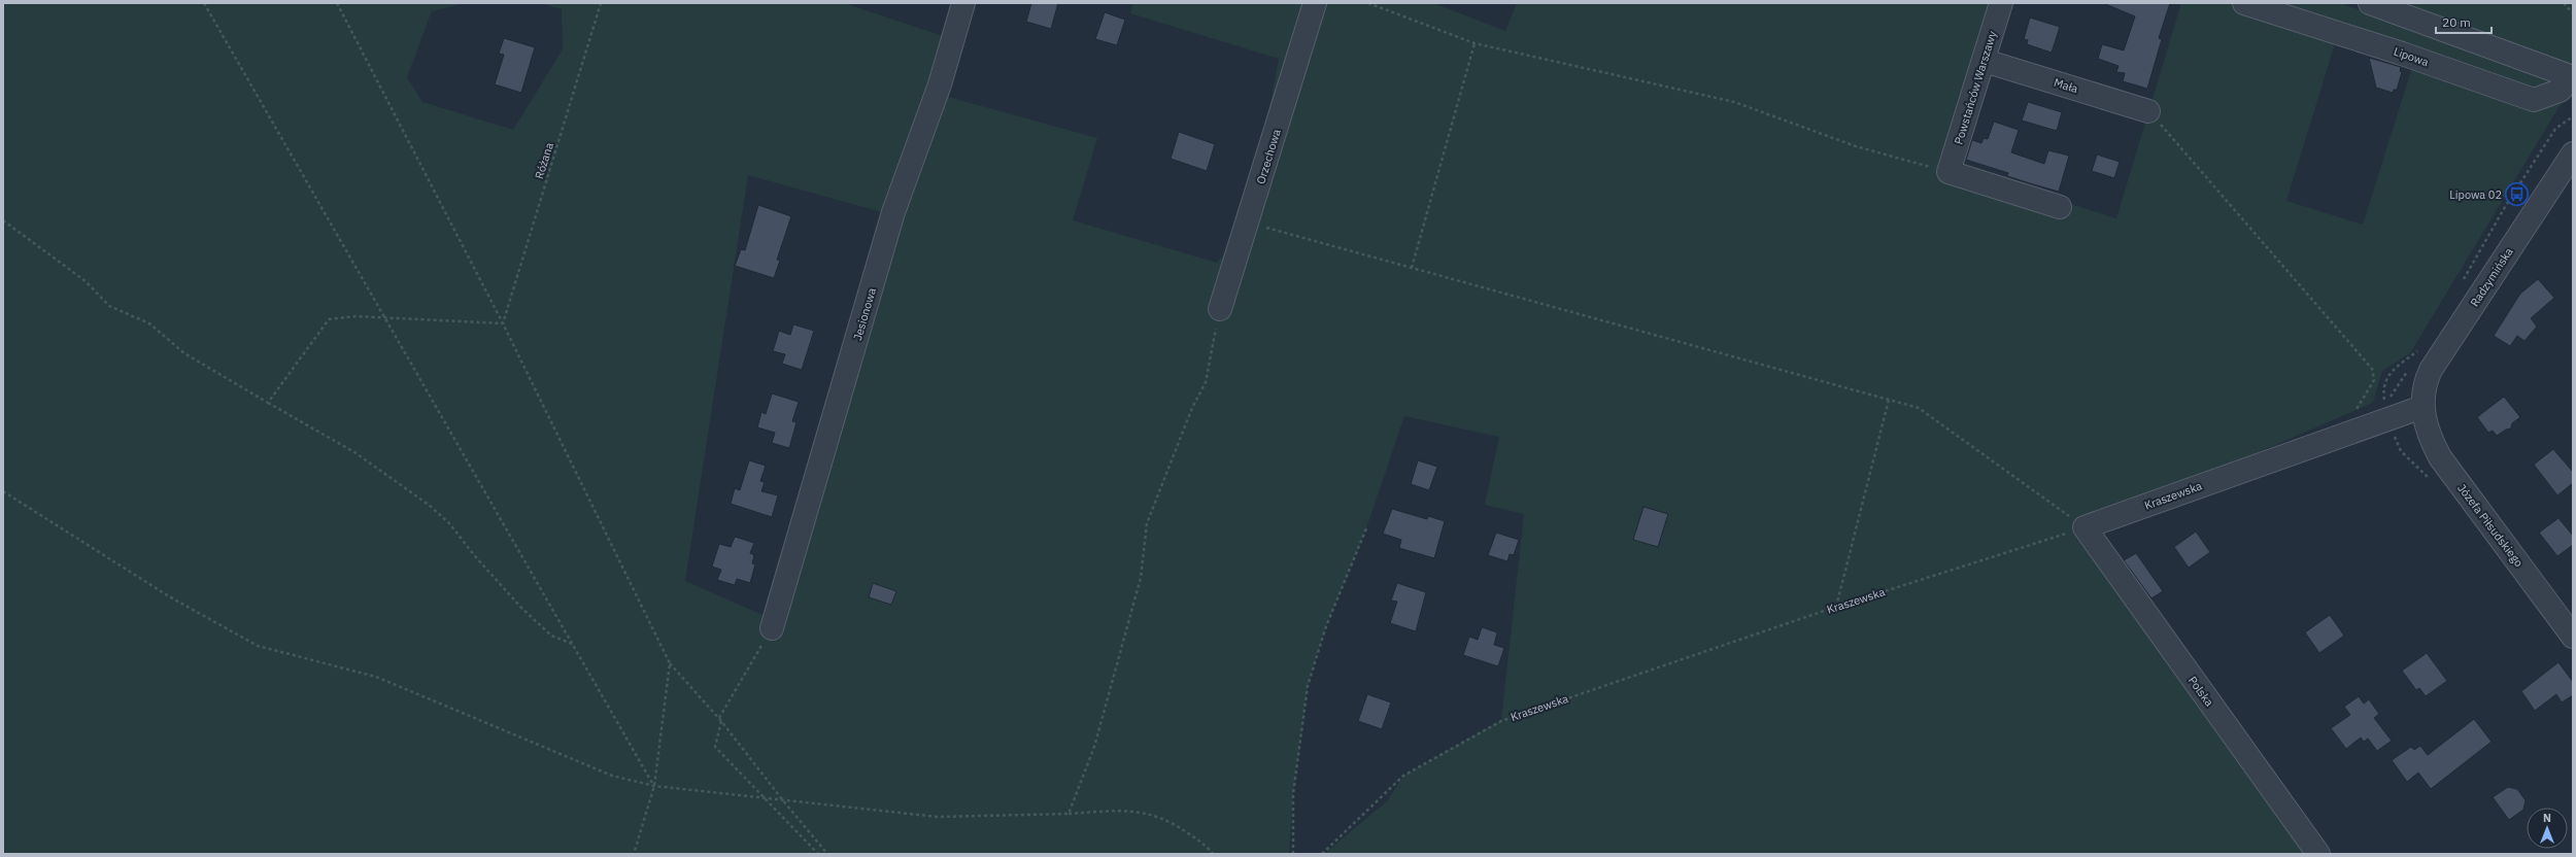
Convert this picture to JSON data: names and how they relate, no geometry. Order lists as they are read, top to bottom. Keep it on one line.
{"streets":{"street":["Lipowa","Mała","Powstańców Warszawy","Orzechowa","Radzymińska","Jesionowa","Kraszewska","Józefa Piłsudskiego","Polska"],"path":["Różana"]},"crossings":[["Mała","Powstańców Warszawy"],["Radzymińska","Kraszewska"],["Radzymińska","Józefa Piłsudskiego"],["Kraszewska","Józefa Piłsudskiego"],["Kraszewska","Polska"]],"places":{"bus stop":["Lipowa 02"]},"scale_bar":"20 m","north":"top"}
